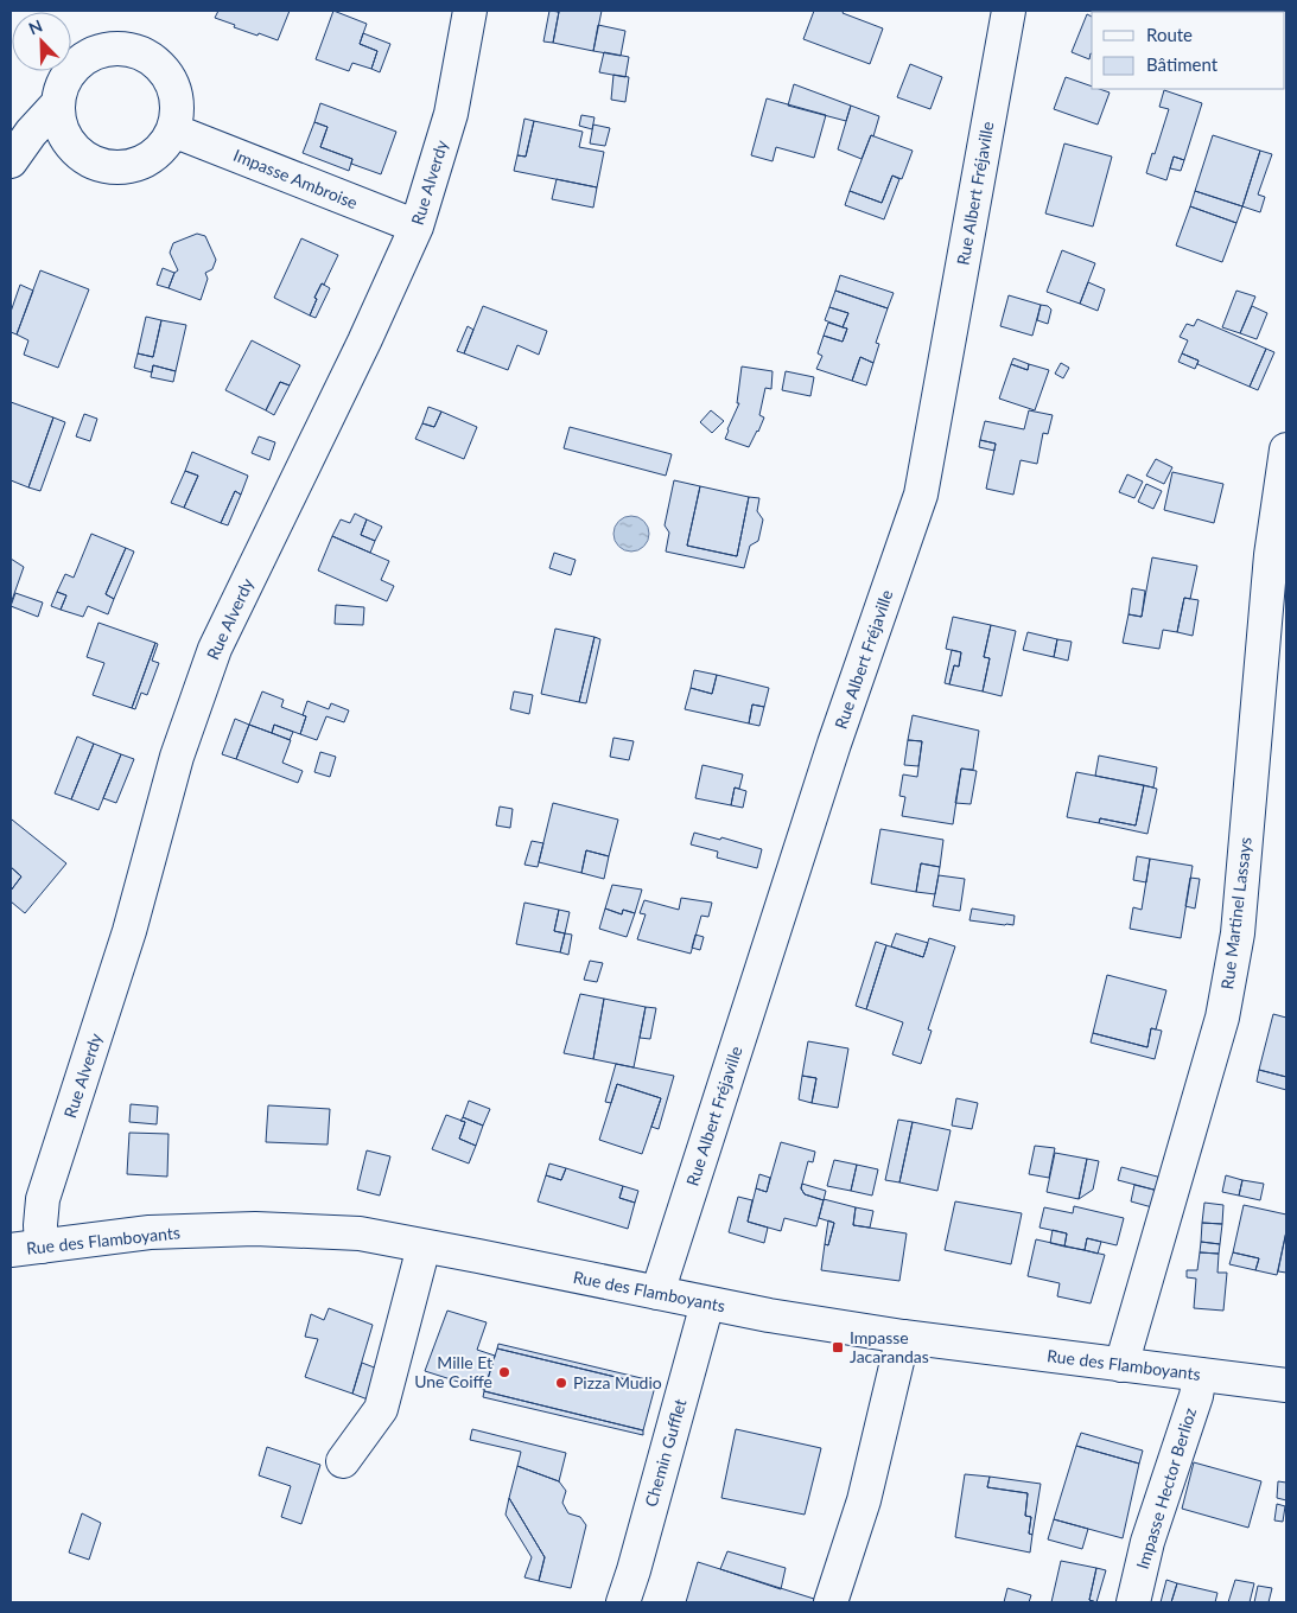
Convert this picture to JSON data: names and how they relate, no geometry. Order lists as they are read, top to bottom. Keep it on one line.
{"streets":{"street":["Impasse Ambroise","Rue Alverdy","Rue Albert Fréjaville","Rue Martinel Lassays","Rue des Flamboyants","Chemin Gufflet","Impasse Hector Berlioz"]},"crossings":[["Impasse Ambroise","Rue Alverdy"],["Rue Alverdy","Rue des Flamboyants"],["Rue Albert Fréjaville","Rue des Flamboyants"],["Rue Martinel Lassays","Rue des Flamboyants"],["Rue des Flamboyants","Chemin Gufflet"],["Rue des Flamboyants","Impasse Hector Berlioz"]],"places":{"transit":["Impasse Jacarandas"],"other":["Mille Et Une Coiffe","Pizza Mudio"]},"legend":["Route","Bâtiment"],"north":"top left"}
